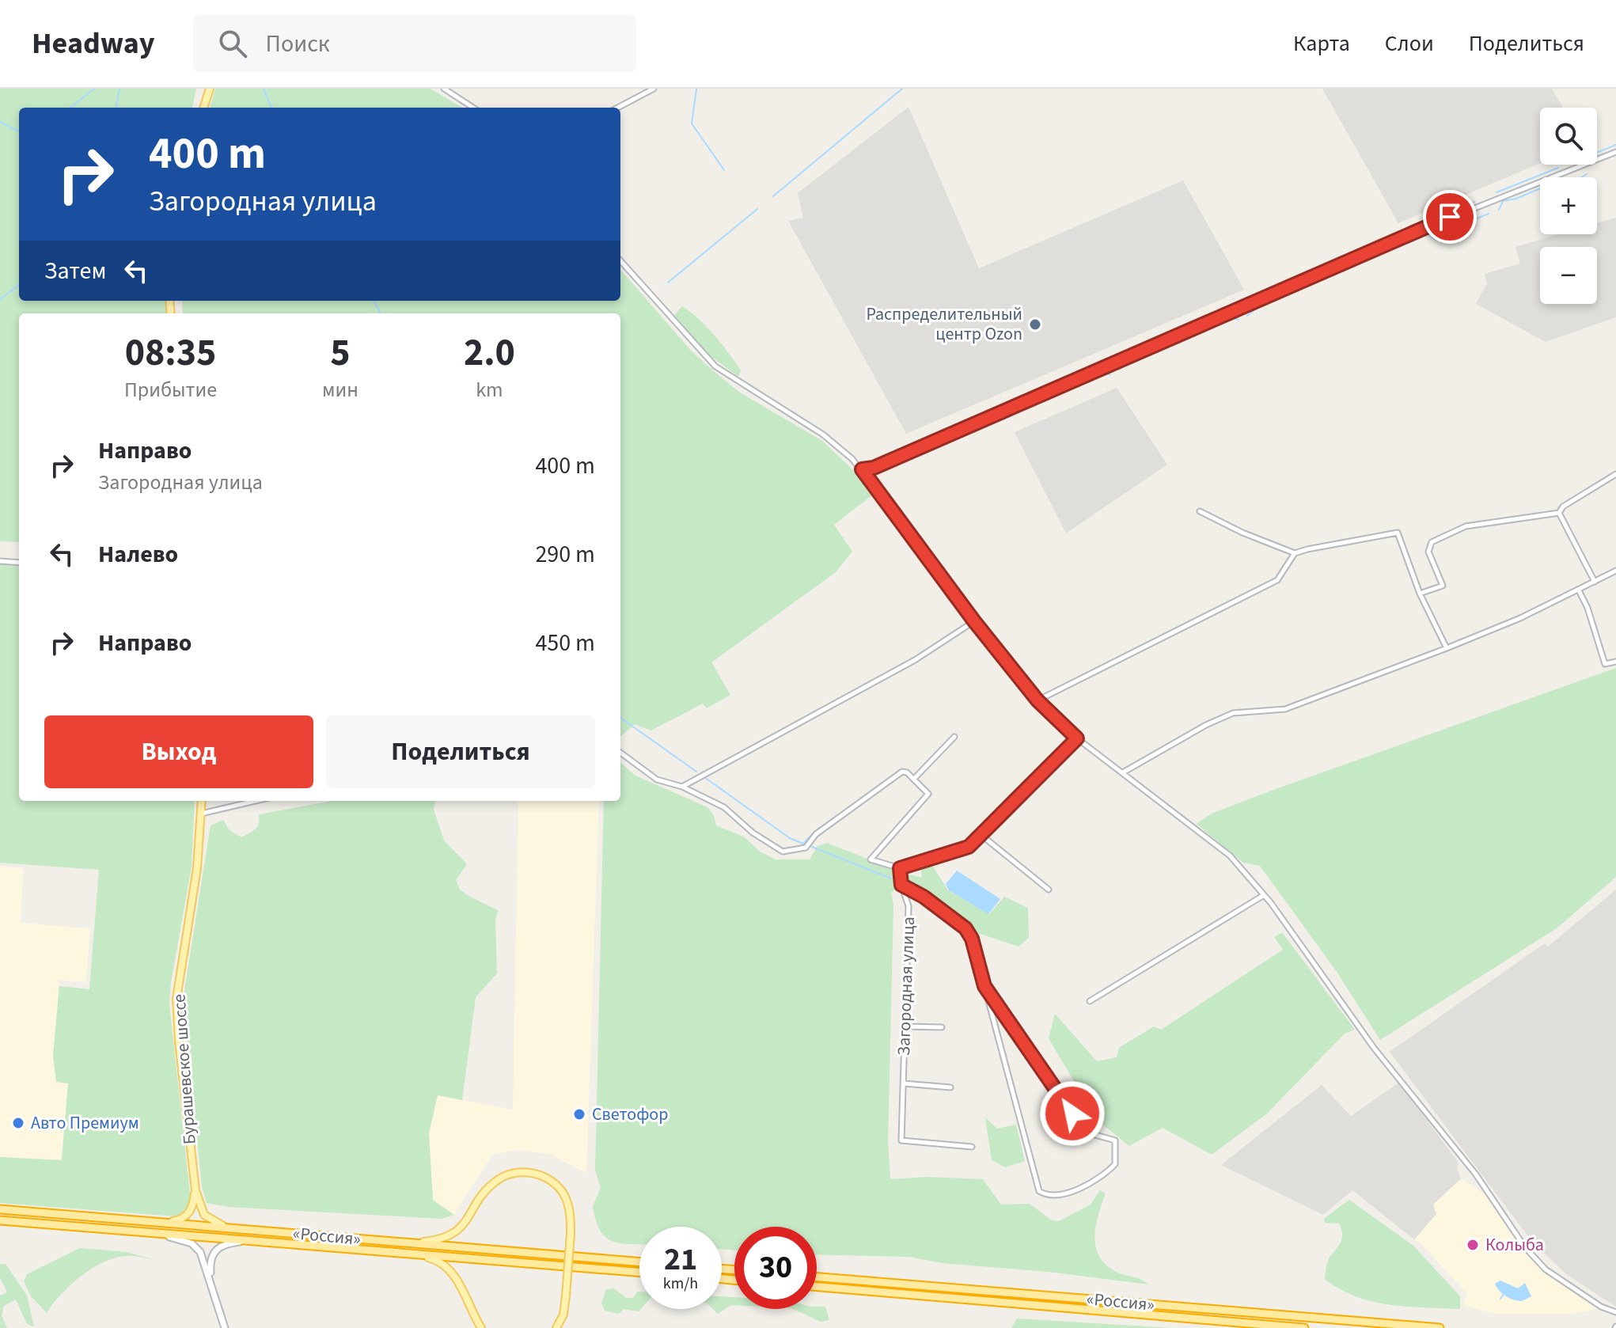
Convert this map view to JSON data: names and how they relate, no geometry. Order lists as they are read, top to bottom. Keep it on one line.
{"streets":{"highway":["«Россия»"],"main road":["Бурашевское шоссе"],"street":["Загородная улица"]},"crossings":[["Бурашевское шоссе","«Россия»"]],"places":["Распределительный центр Ozon","Светофор","Авто Премиум","Колыба"],"page":{"header":"Headway","search":"Поиск","nav":["Карта","Слои","Поделиться"],"map_buttons":["+","−"],"turn":["400 m","Загородная улица"],"then":"Затем","eta":["08:35","Прибытие","5","мин","2.0","km"],"list":[{"name":"Направо","note":"Загородная улица","value":"400 m"},{"name":"Налево","value":"290 m"},{"name":"Направо","value":"450 m"}],"buttons":["Выход","Поделиться"],"speed":"21 km/h","limit":"30"}}
